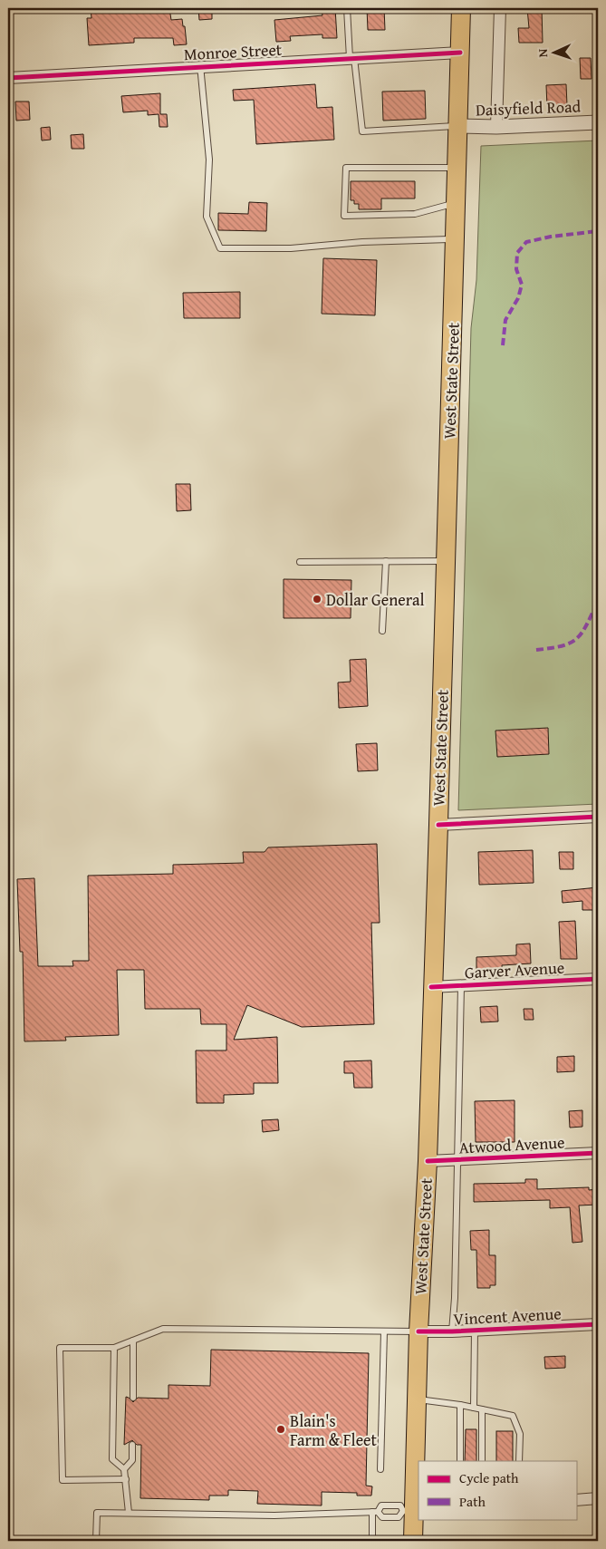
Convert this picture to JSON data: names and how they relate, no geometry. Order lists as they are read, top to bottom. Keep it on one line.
{"streets":{"main road":["West State Street"],"street":["Monroe Street","Daisyfield Road","Garver Avenue","Atwood Avenue","Vincent Avenue"]},"crossings":[["Monroe Street","West State Street"],["Daisyfield Road","West State Street"],["West State Street","Garver Avenue"],["West State Street","Atwood Avenue"],["West State Street","Vincent Avenue"]],"places":["Dollar General","Blain's Farm & Fleet"],"legend":["Cycle path","Path"],"north":"left"}
